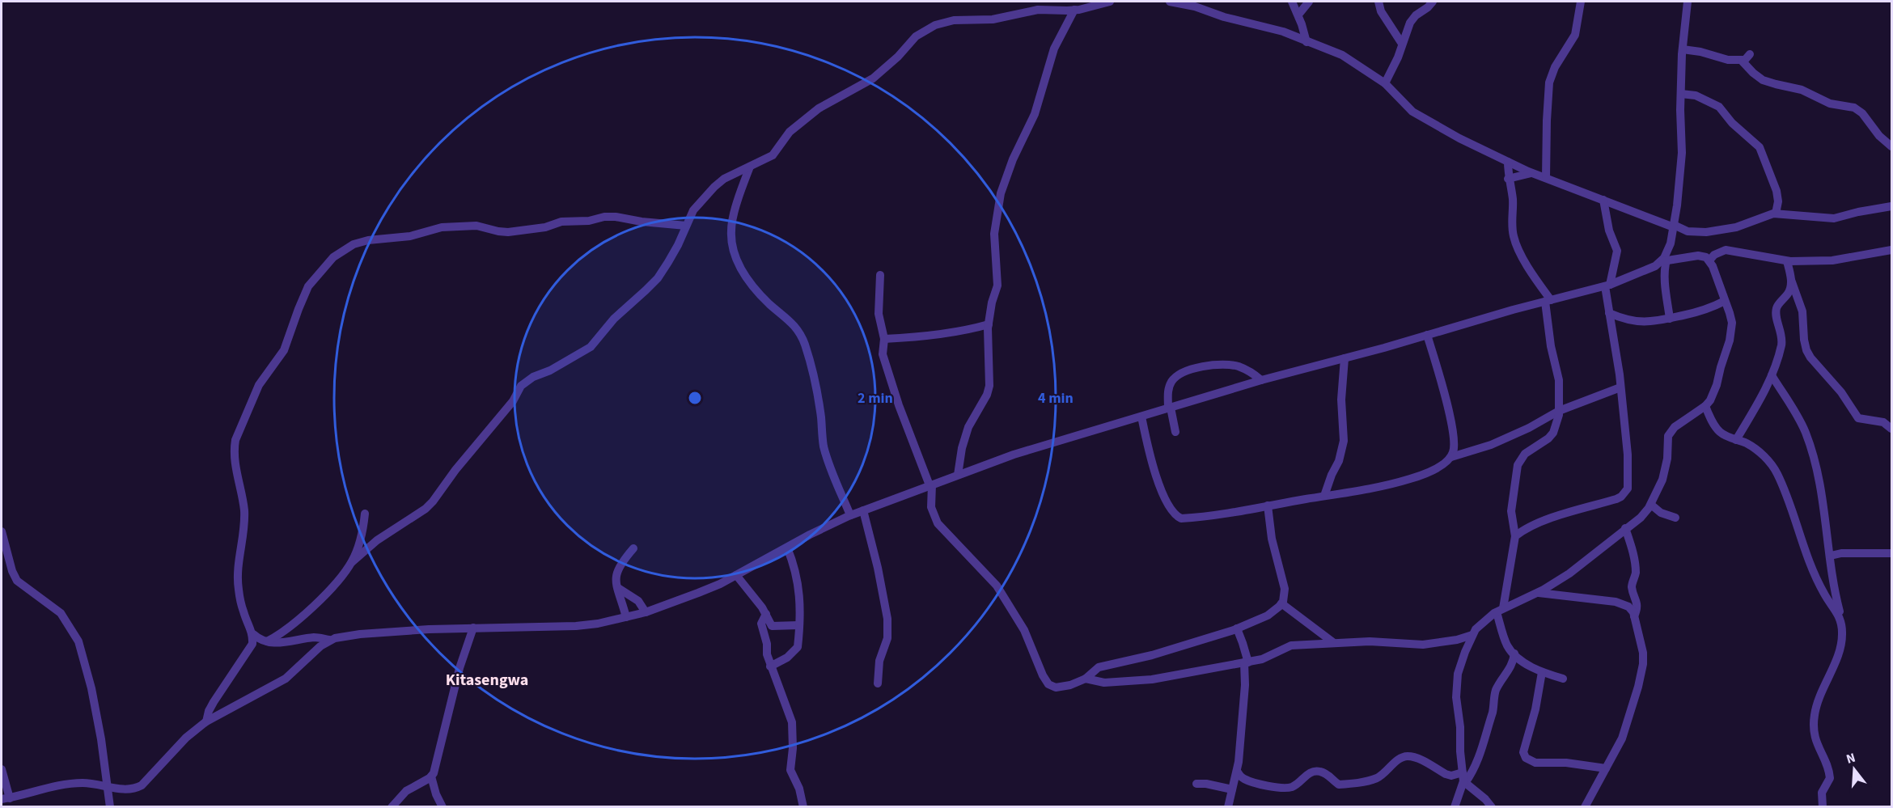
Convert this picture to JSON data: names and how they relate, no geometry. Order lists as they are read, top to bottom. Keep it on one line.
{"districts":["Kitasengwa"],"north":"top","rings":["2 min","4 min"]}
